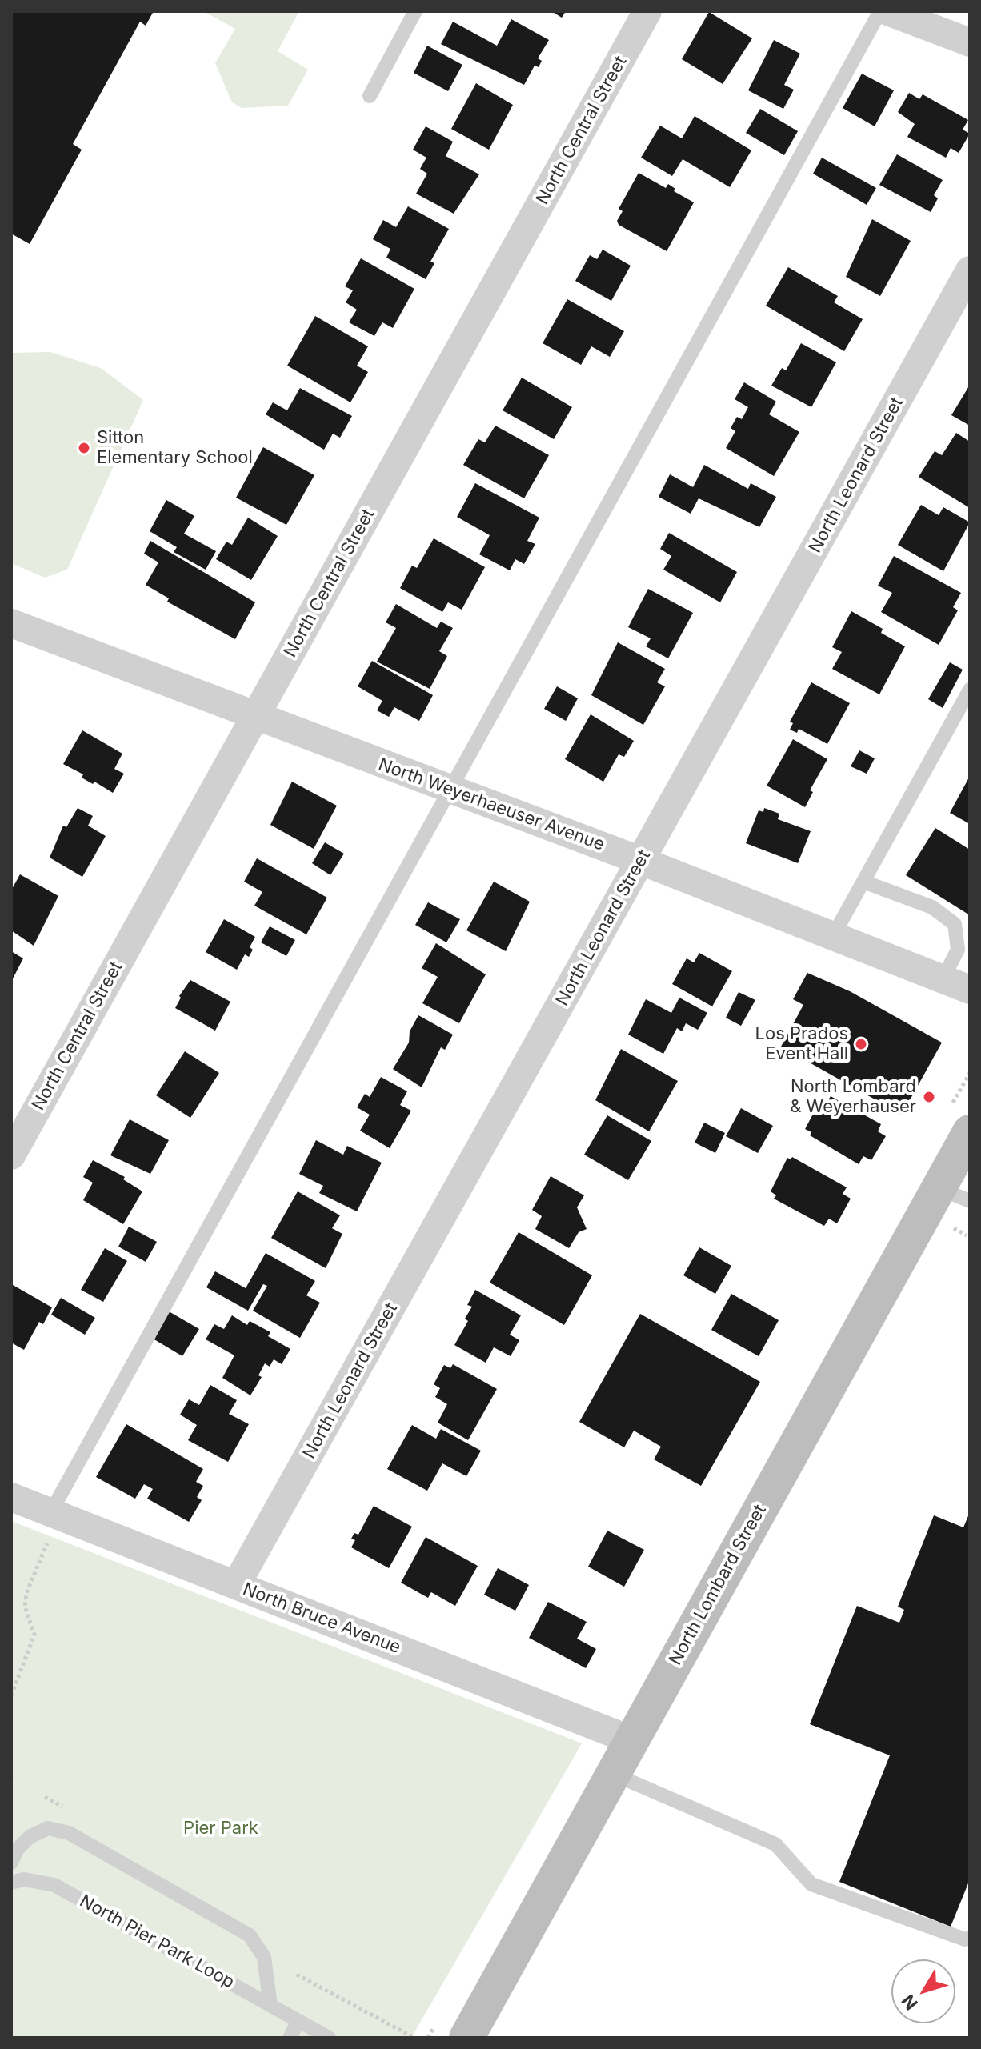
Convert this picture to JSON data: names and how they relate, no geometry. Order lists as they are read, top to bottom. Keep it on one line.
{"streets":{"main road":["North Lombard Street"],"street":["North Central Street","North Leonard Street","North Weyerhaeuser Avenue","North Bruce Avenue"],"lane":["North Pier Park Loop"]},"crossings":[["North Central Street","North Weyerhaeuser Avenue"],["North Leonard Street","North Weyerhaeuser Avenue"],["North Leonard Street","North Bruce Avenue"],["North Lombard Street","North Bruce Avenue"]],"parks":["Pier Park"],"places":["Sitton Elementary School","Los Prados Event Hall","North Lombard & Weyerhauser"],"north":"bottom left"}
